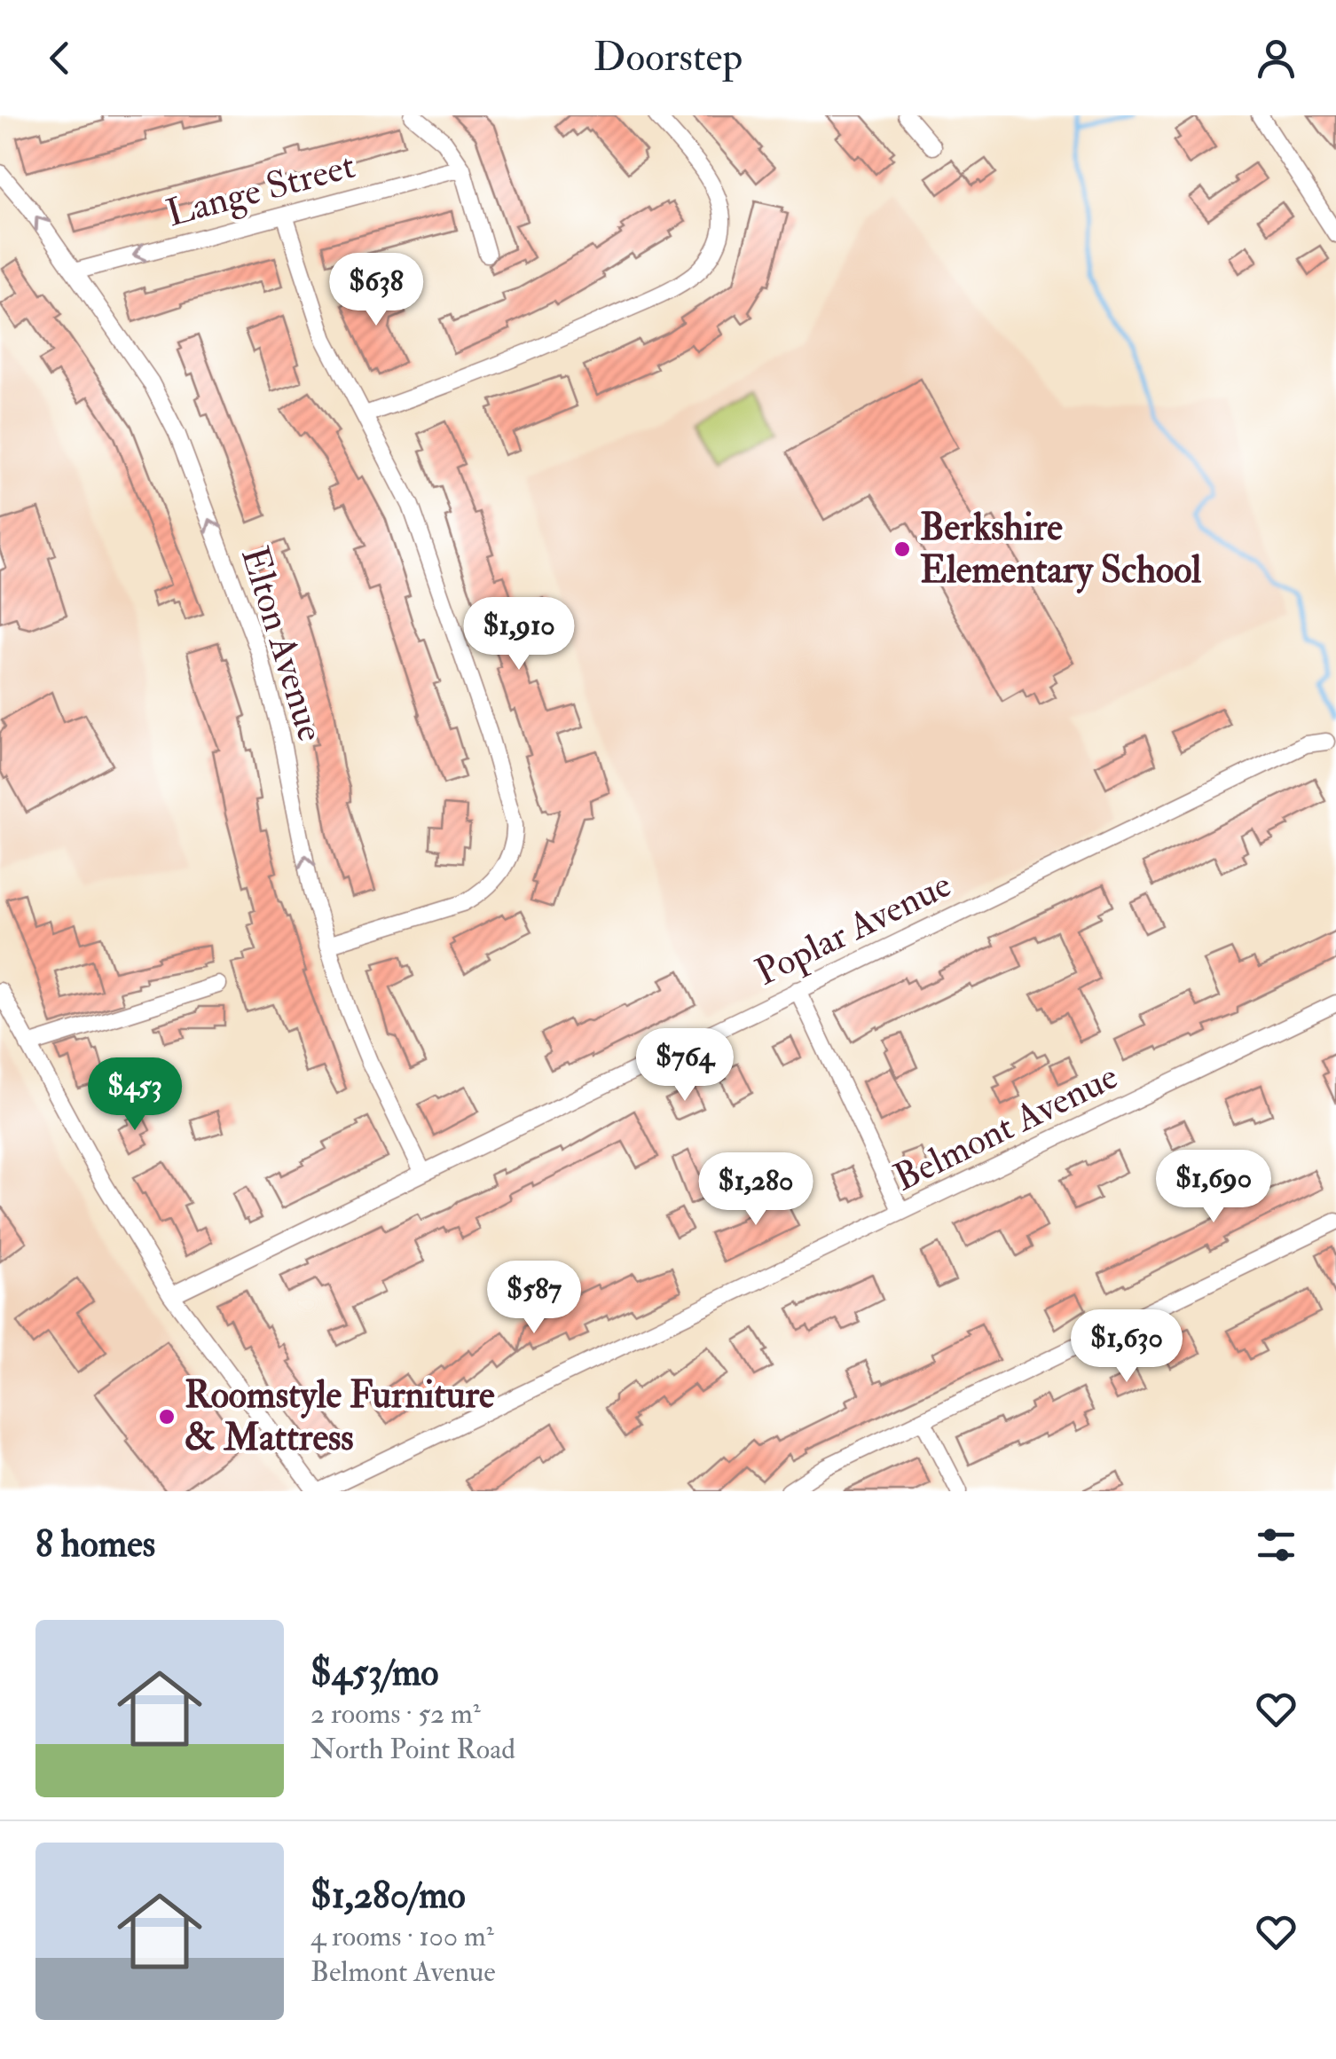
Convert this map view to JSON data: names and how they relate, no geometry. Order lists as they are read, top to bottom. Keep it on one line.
{"streets":{"street":["Lange Street","Elton Avenue","Poplar Avenue","Belmont Avenue"]},"crossings":[["Lange Street","Elton Avenue"],["Elton Avenue","Poplar Avenue"]],"one_way":["Lange Street","Elton Avenue"],"places":["Berkshire Elementary School","Roomstyle Furniture & Mattress"],"page":{"header":"Doorstep","price":["$638","$1,910","$764","$453","$1,690","$1,280","$587","$1,630"],"heading":"8 homes","list":[{"name":"$453/mo","note":"2 rooms · 52 m² · North Point Road"},{"name":"$1,280/mo","note":"4 rooms · 100 m² · Belmont Avenue"}]}}
